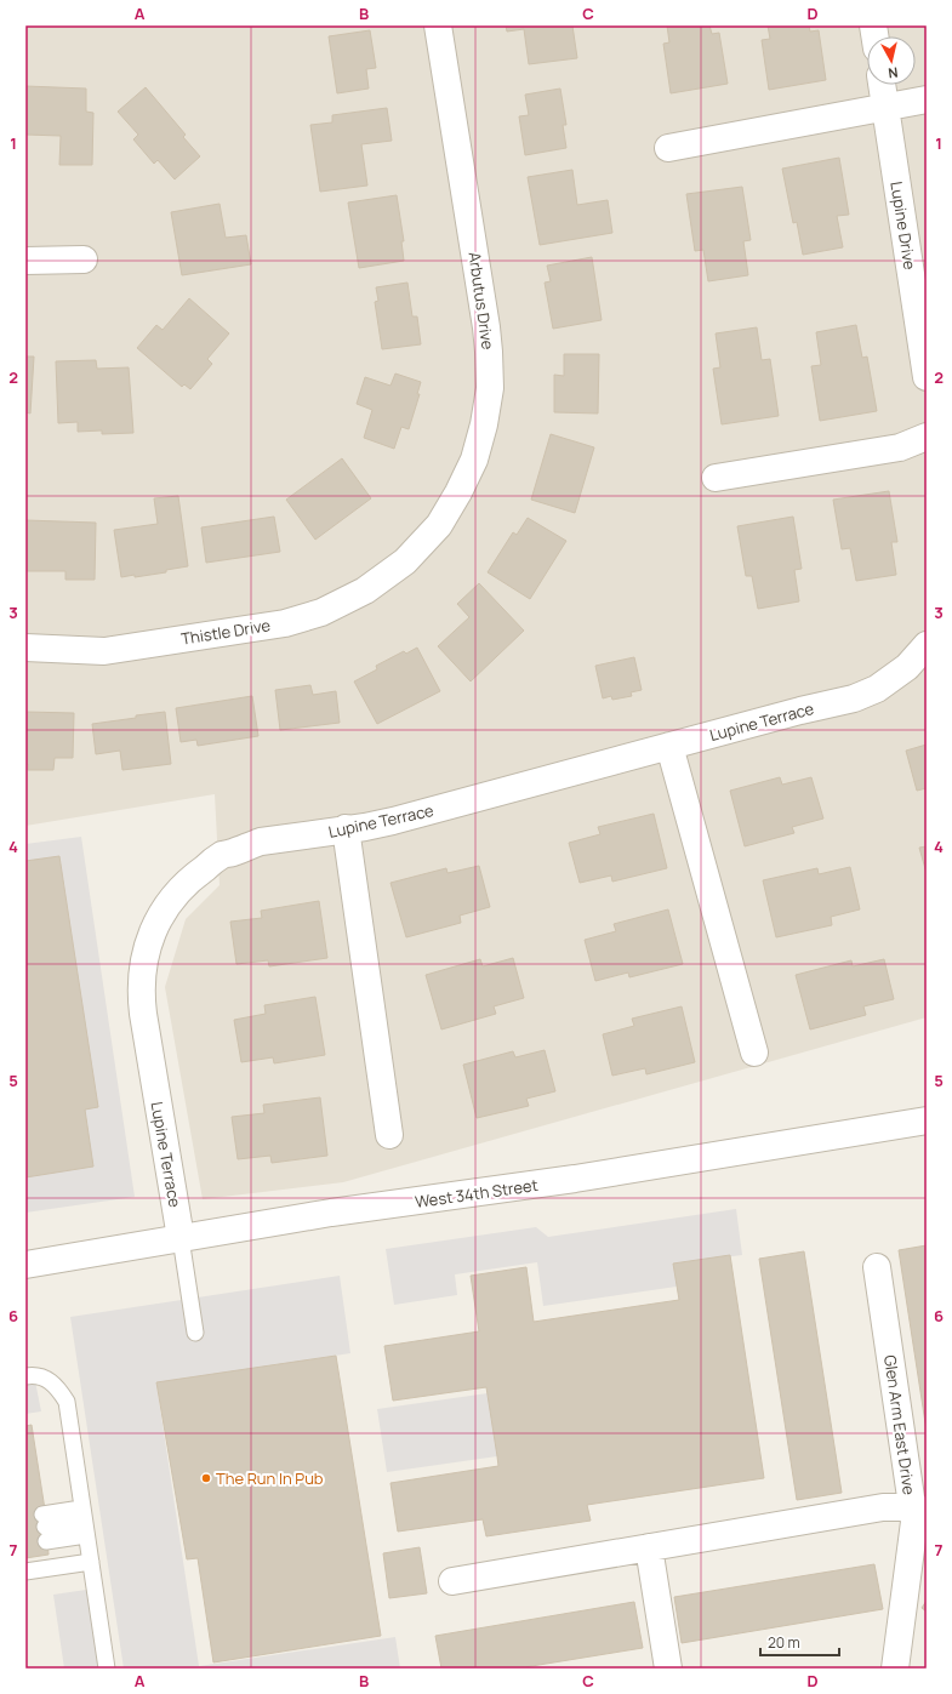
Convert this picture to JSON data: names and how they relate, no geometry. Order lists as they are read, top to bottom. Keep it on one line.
{"streets":{"street":["Lupine Drive","Arbutus Drive","Thistle Drive","Lupine Terrace","West 34th Street","Glen Arm East Drive"]},"crossings":[["Arbutus Drive","Thistle Drive"],["Lupine Terrace","West 34th Street"]],"places":["The Run In Pub"],"scale_bar":"20 m","north":"bottom","grid":{"columns":["A","B","C","D"],"rows":["1","2","3","4","5","6","7"]}}
